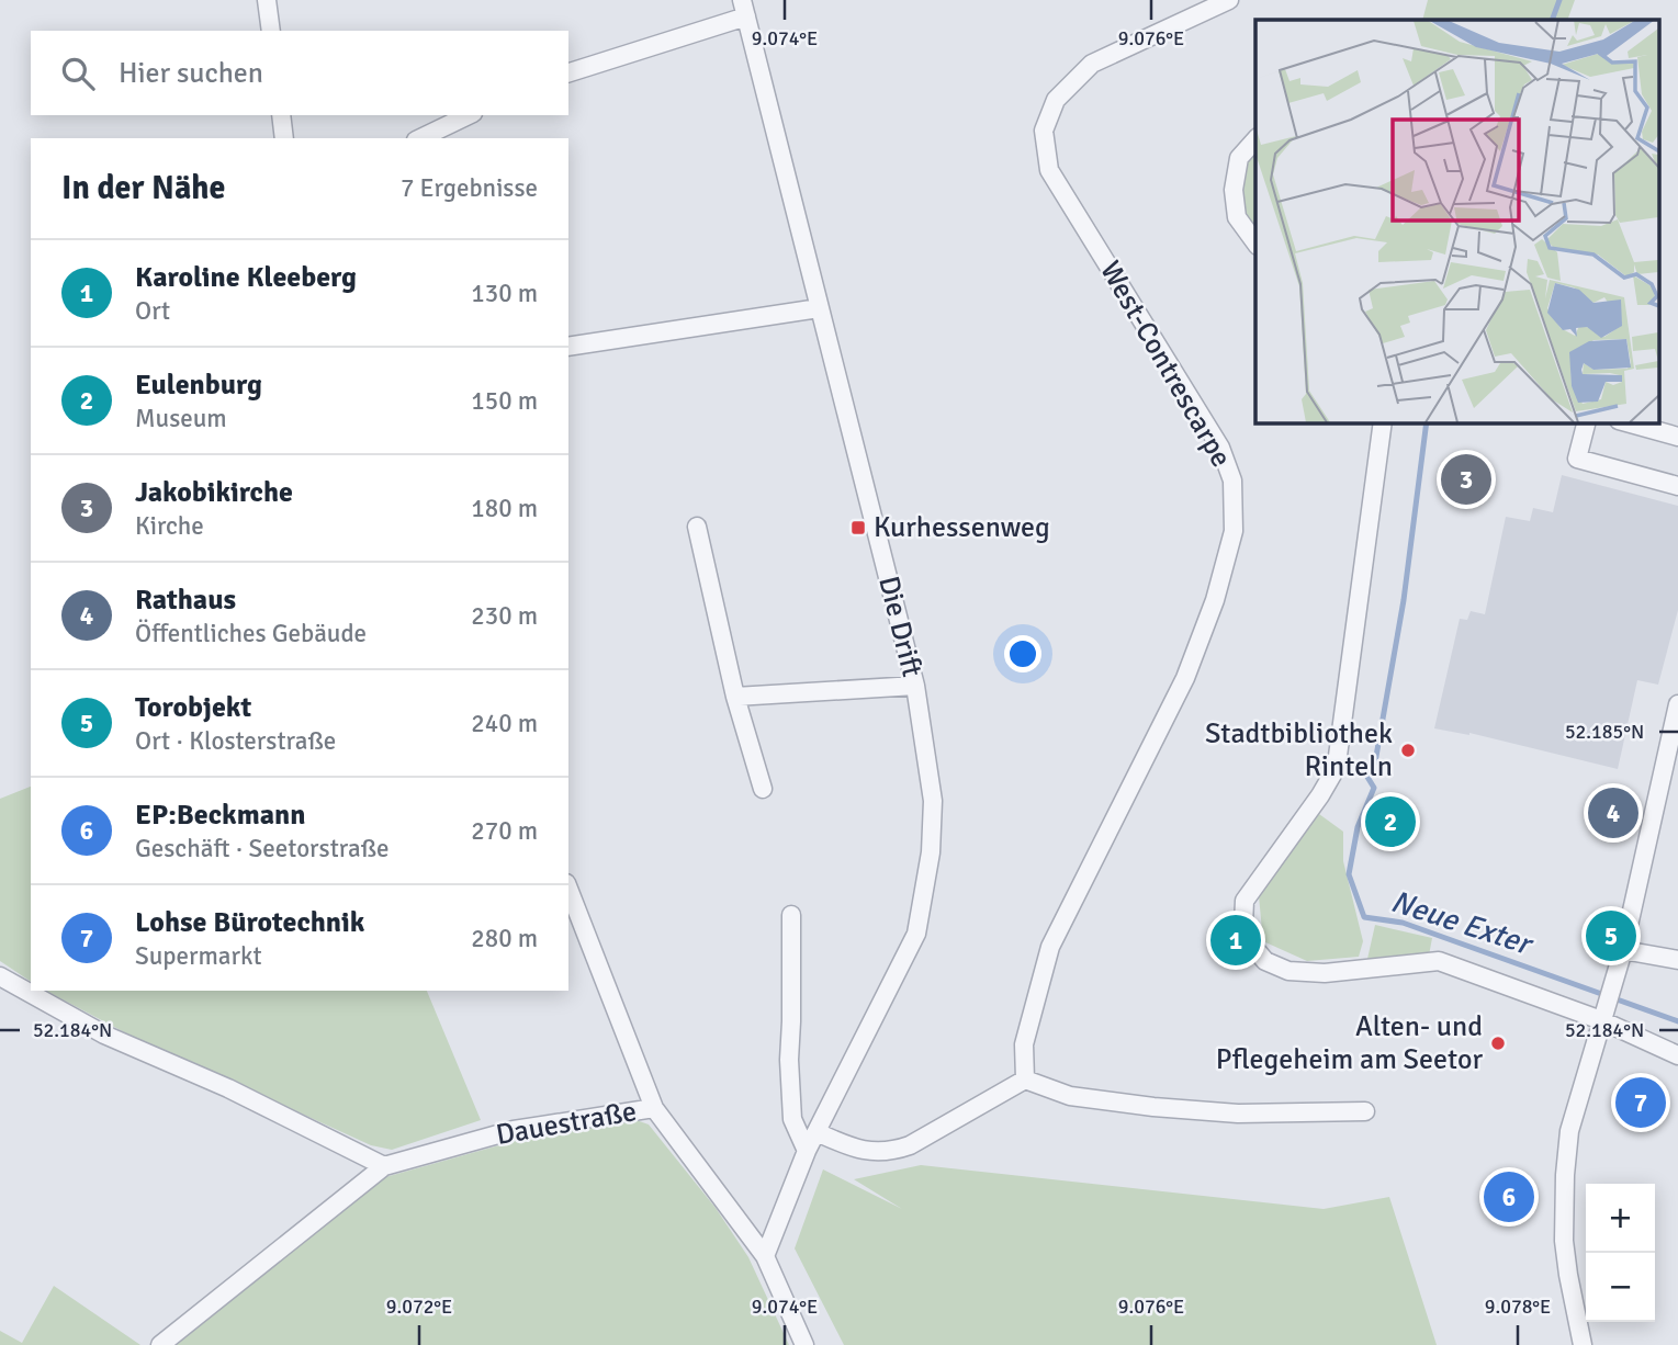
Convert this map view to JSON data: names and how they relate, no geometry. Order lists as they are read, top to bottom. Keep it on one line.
{"streets":{"street":["West-Contrescarpe","Die Drift","Dauestraße"]},"crossings":[["Die Drift","Dauestraße"]],"water":["Neue Exter"],"places":{"transit":["Kurhessenweg"],"other":["Stadtbibliothek Rinteln","Alten- und Pflegeheim am Seetor"]},"page":{"search":"Hier suchen","heading":["In der Nähe","7 Ergebnisse"],"list":[{"mark":"1","name":"Karoline Kleeberg","note":"Ort","value":"130 m"},{"mark":"2","name":"Eulenburg","note":"Museum","value":"150 m"},{"mark":"3","name":"Jakobikirche","note":"Kirche","value":"180 m"},{"mark":"4","name":"Rathaus","note":"Öffentliches Gebäude","value":"230 m"},{"mark":"5","name":"Torobjekt","note":"Ort · Klosterstraße","value":"240 m"},{"mark":"6","name":"EP:Beckmann","note":"Geschäft · Seetorstraße","value":"270 m"},{"mark":"7","name":"Lohse Bürotechnik","note":"Supermarkt","value":"280 m"}],"pins":["3","4","2","5","1","7","6"],"map_buttons":["+","−"]},"coordinates":["9.074°E","9.076°E","52.185°N","52.184°N","9.072°E","9.078°E"]}
